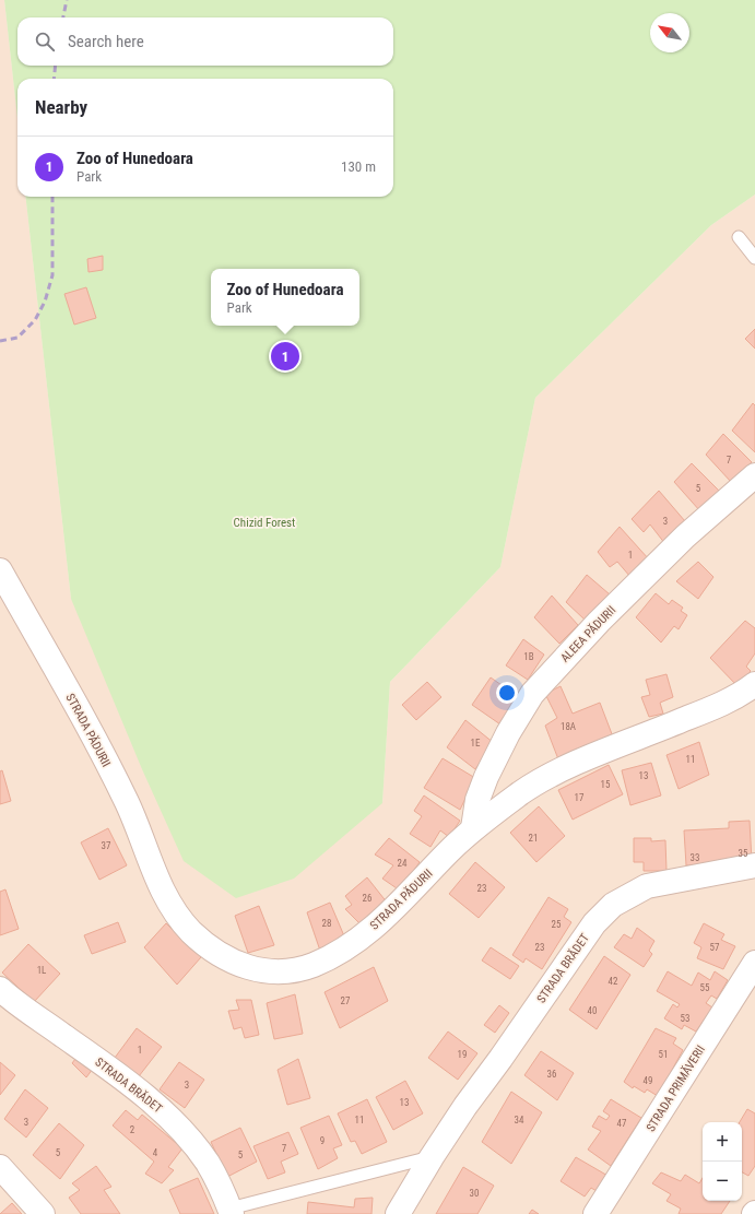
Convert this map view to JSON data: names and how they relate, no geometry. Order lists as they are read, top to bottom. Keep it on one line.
{"streets":{"street":["ALEEA PĂDURII","STRADA PĂDURII","STRADA BRĂDET","STRADA PRIMĂVERII"]},"crossings":[["ALEEA PĂDURII","STRADA PĂDURII"]],"parks":["Chizid Forest"],"house_numbers":["7","5","3","1","1B","18A","1E","11","13","15","17","21","37","35","33","24","23","26","28","25","23","57","1L","42","55","27","40","53","1","19","51","36","49","3","13","11","34","3","47","2","9","7","5","4","5","30"],"north":"top left","page":{"search":"Search here","heading":"Nearby","list":[{"mark":"1","name":"Zoo of Hunedoara","note":"Park","value":"130 m"}],"popup":["Zoo of Hunedoara","Park"],"pins":"1","map_buttons":["+","−"]}}
